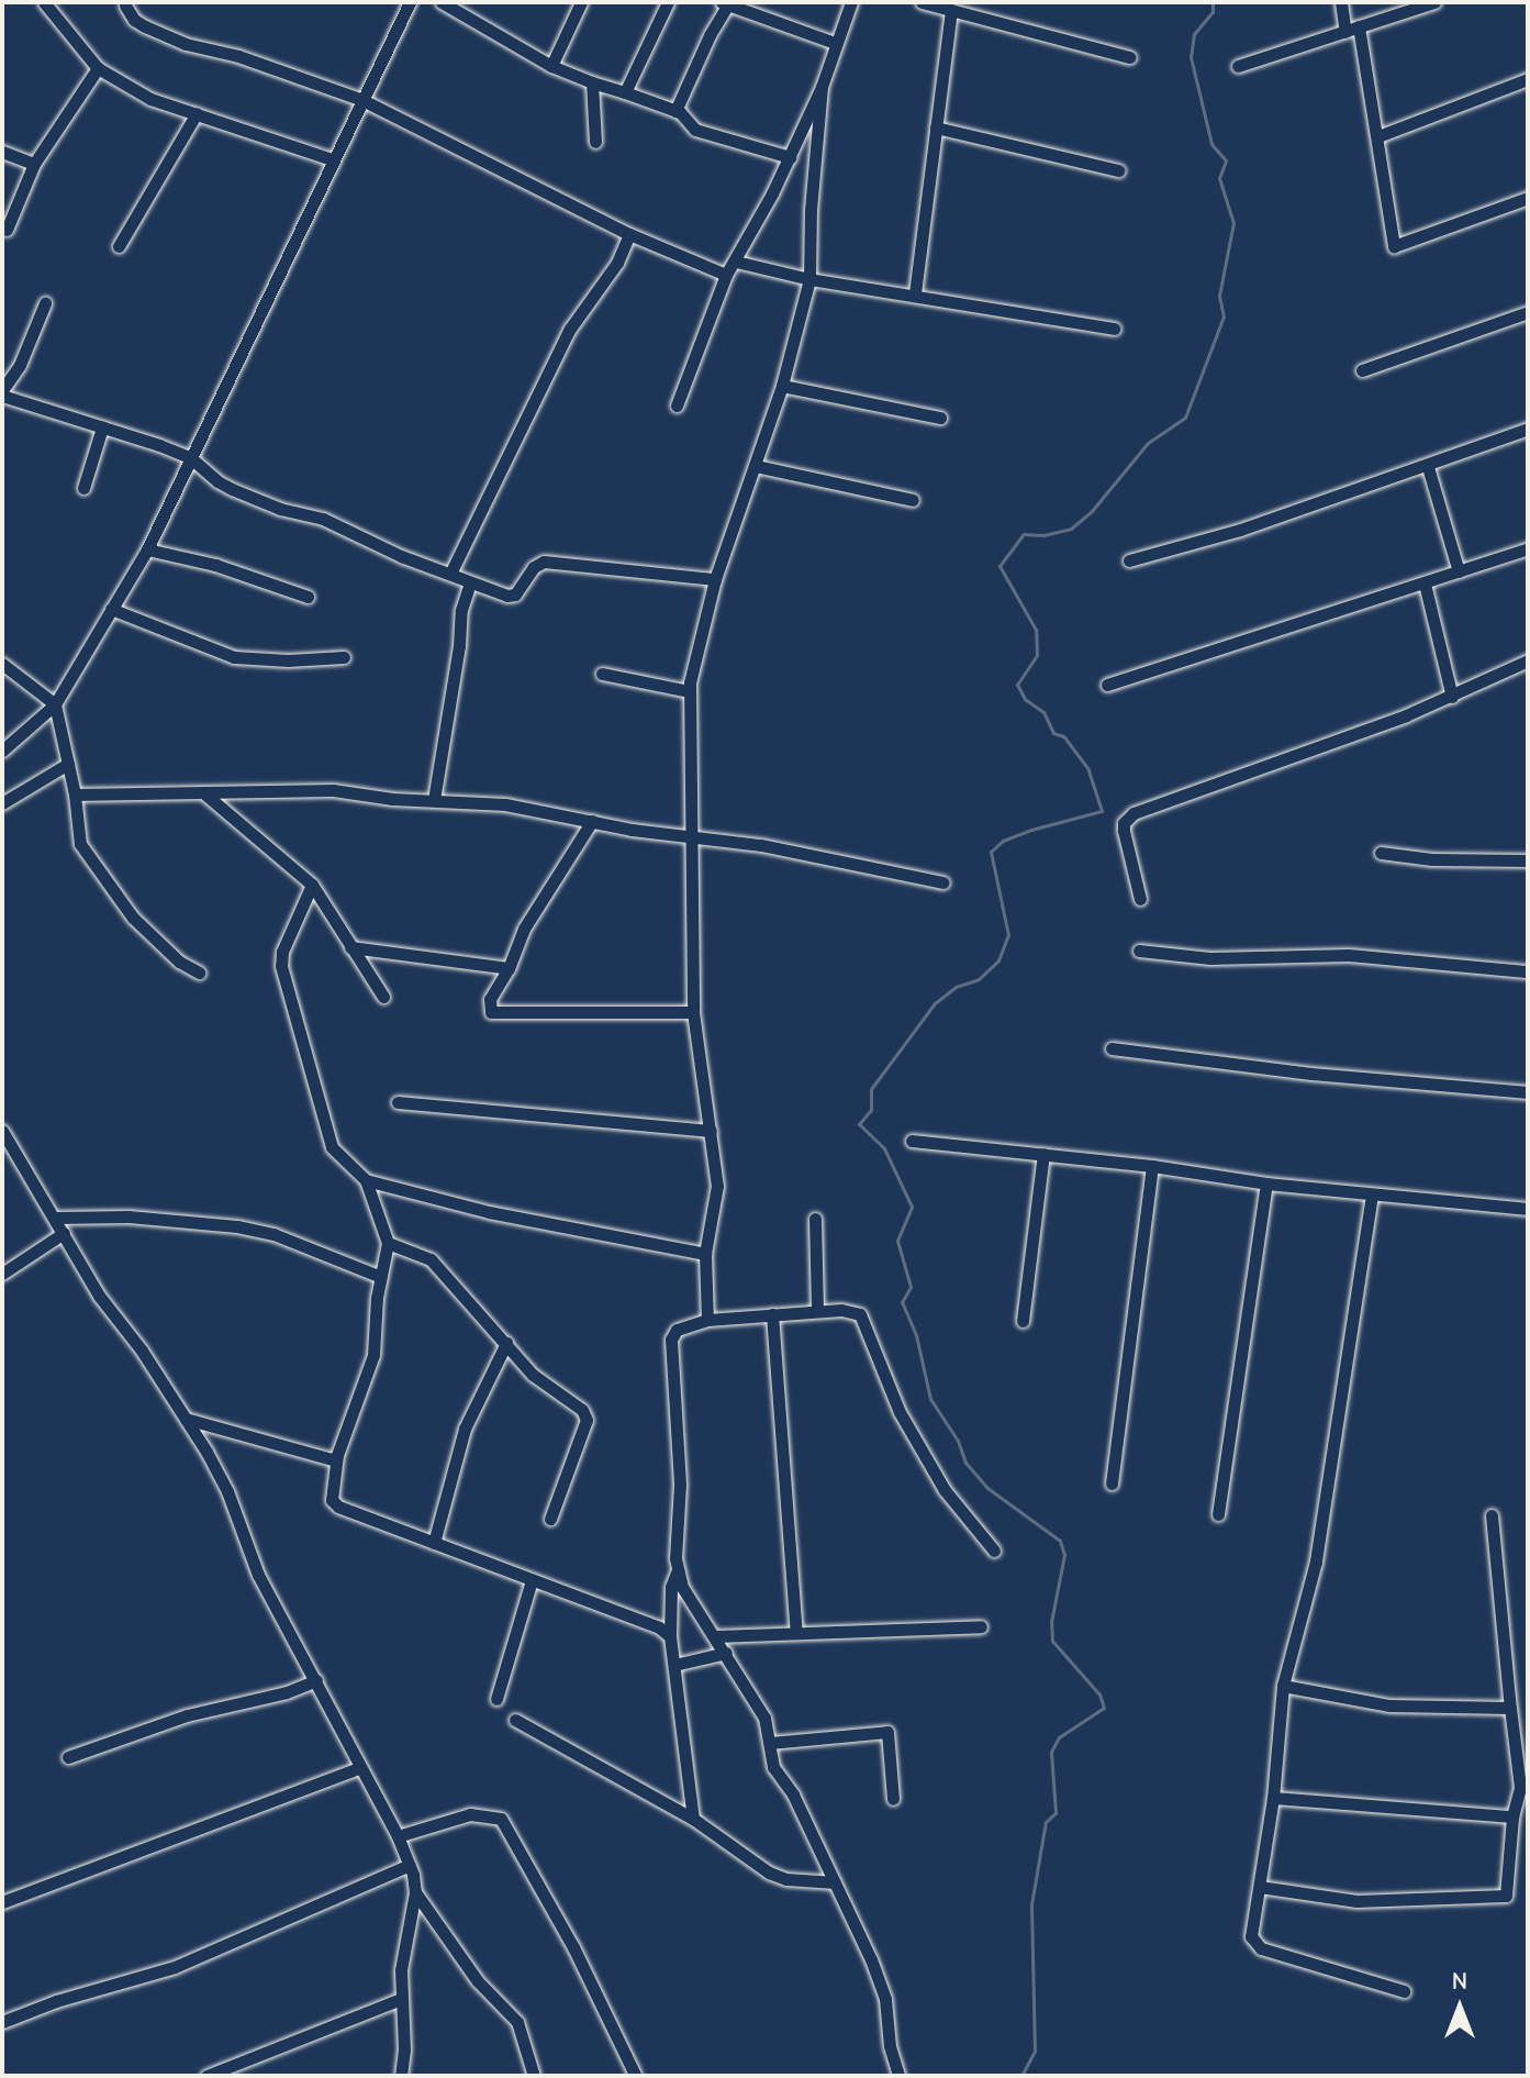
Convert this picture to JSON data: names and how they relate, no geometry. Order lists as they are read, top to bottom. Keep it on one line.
{"north":"top"}
